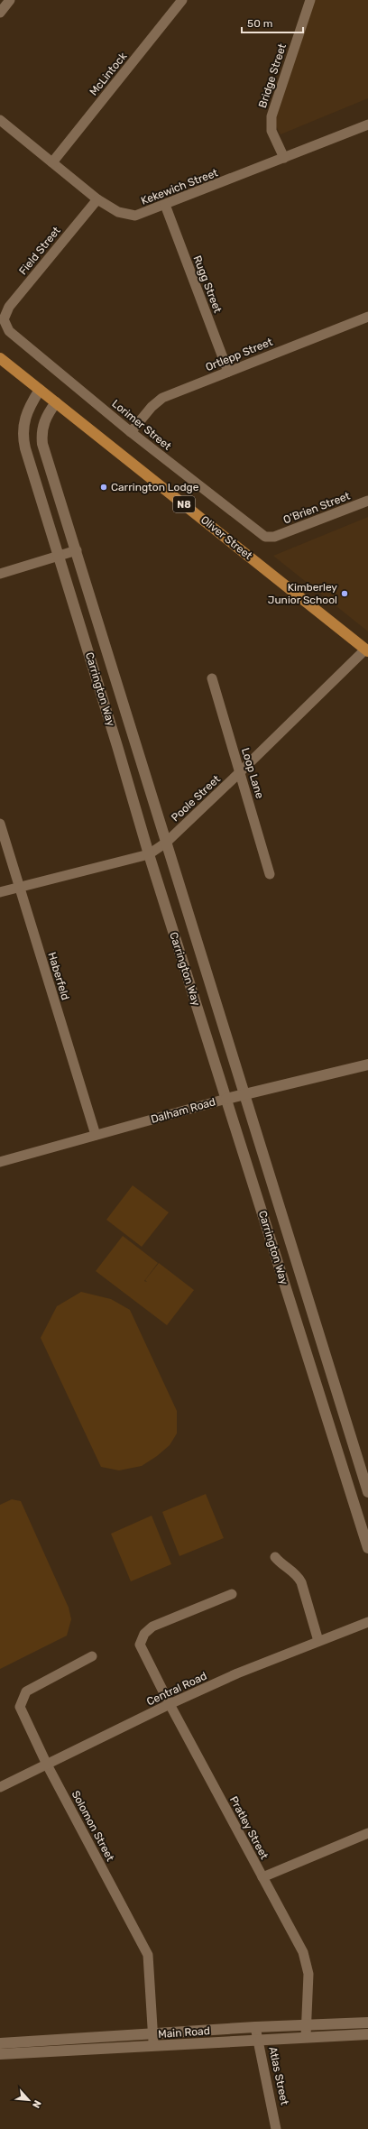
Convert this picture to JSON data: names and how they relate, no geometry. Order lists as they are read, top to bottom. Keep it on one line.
{"streets":{"highway":["N8","Oliver Street"],"street":["McLintock","Bridge Street","Kekewich Street","Field Street","Rugg Street","Ortlepp Street","Lorimer Street","O'Brien Street","Carrington Way","Loop Lane","Poole Street","Haberfeld","Dalham Road","Central Road","Solomon Street","Pratley Street","Main Road","Atlas Street"]},"crossings":[["McLintock","Kekewich Street"],["Bridge Street","Kekewich Street"],["Kekewich Street","Field Street"],["Kekewich Street","Rugg Street"],["Field Street","Lorimer Street"],["Rugg Street","Ortlepp Street"],["Ortlepp Street","Lorimer Street"],["Lorimer Street","O'Brien Street"],["Oliver Street","Carrington Way"],["Oliver Street","Poole Street"],["Carrington Way","Poole Street"],["Carrington Way","Dalham Road"],["Loop Lane","Poole Street"],["Poole Street","Haberfeld"],["Haberfeld","Dalham Road"],["Central Road","Solomon Street"],["Central Road","Pratley Street"],["Solomon Street","Main Road"],["Pratley Street","Main Road"],["Main Road","Atlas Street"]],"places":["Carrington Lodge","Kimberley Junior School"],"scale_bar":"50 m","north":"bottom right"}
